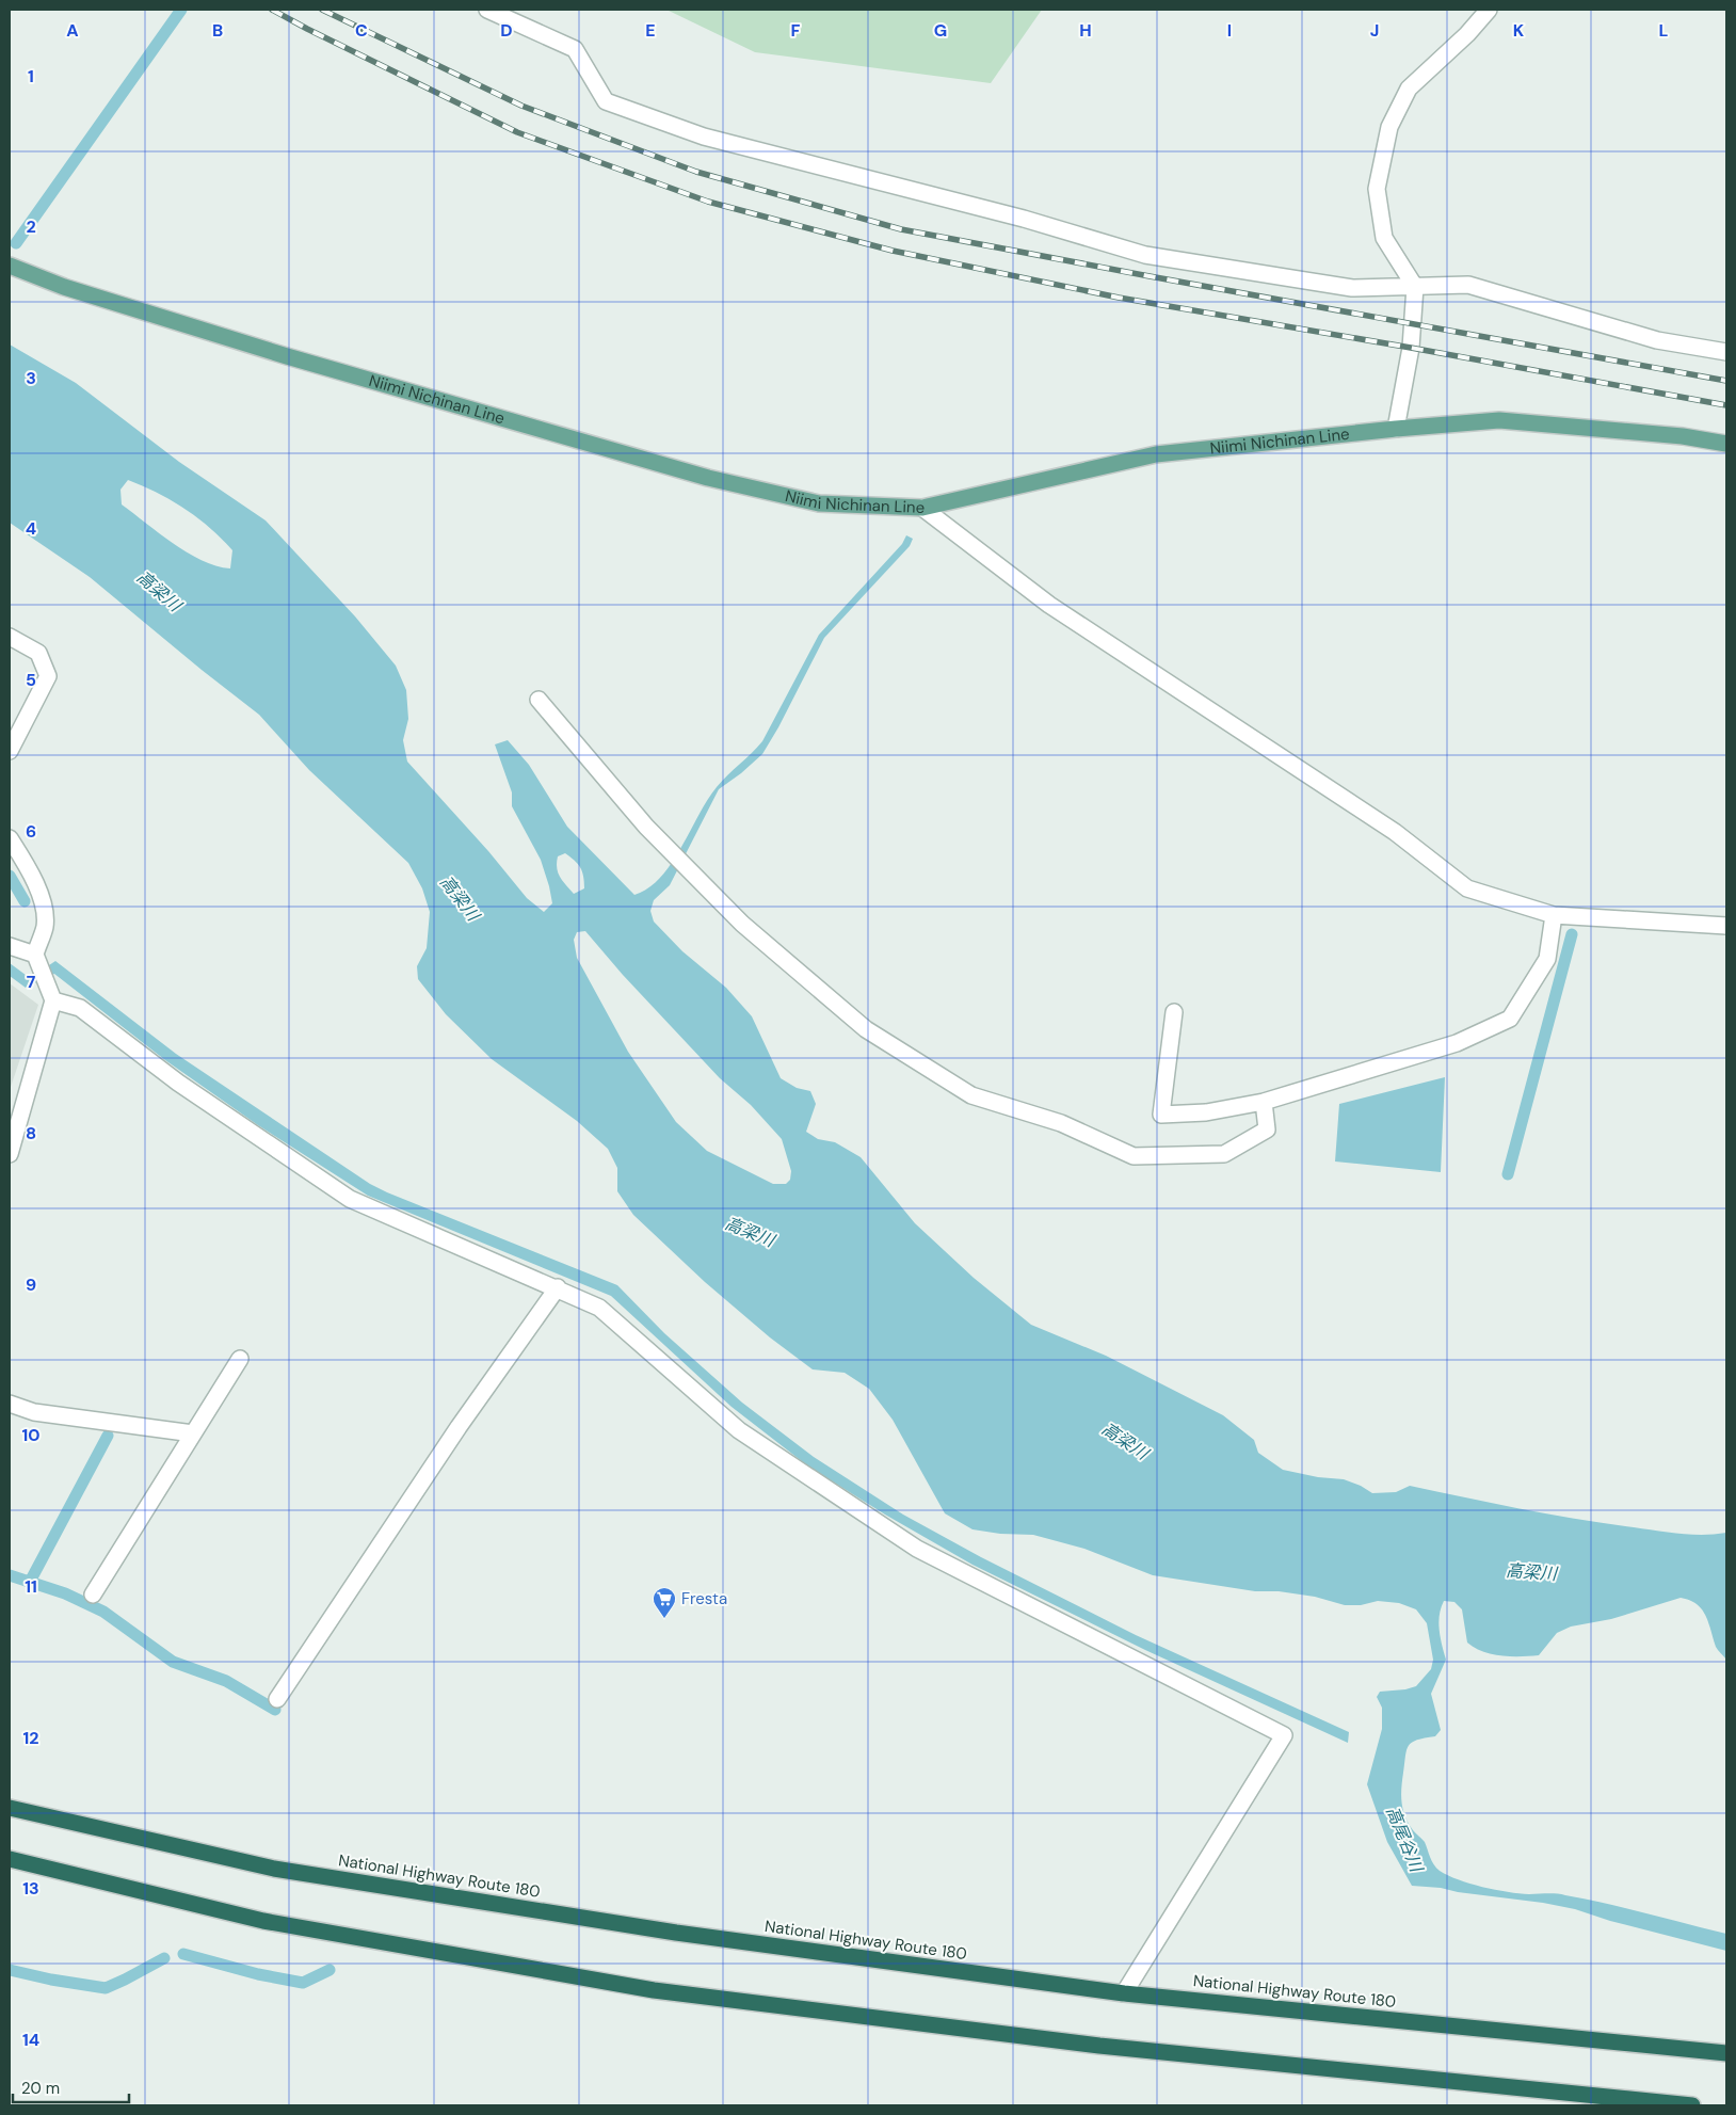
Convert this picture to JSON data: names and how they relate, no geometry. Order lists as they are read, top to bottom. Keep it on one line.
{"streets":{"highway":["National Highway Route 180"],"main road":["Niimi Nichinan Line"]},"water":["高梁川","高尾谷川"],"places":{"supermarket":["Fresta"]},"scale_bar":"20 m","grid":{"columns":["A","B","C","D","E","F","G","H","I","J","K","L"],"rows":["1","2","3","4","5","6","7","8","9","10","11","12","13","14"]}}
